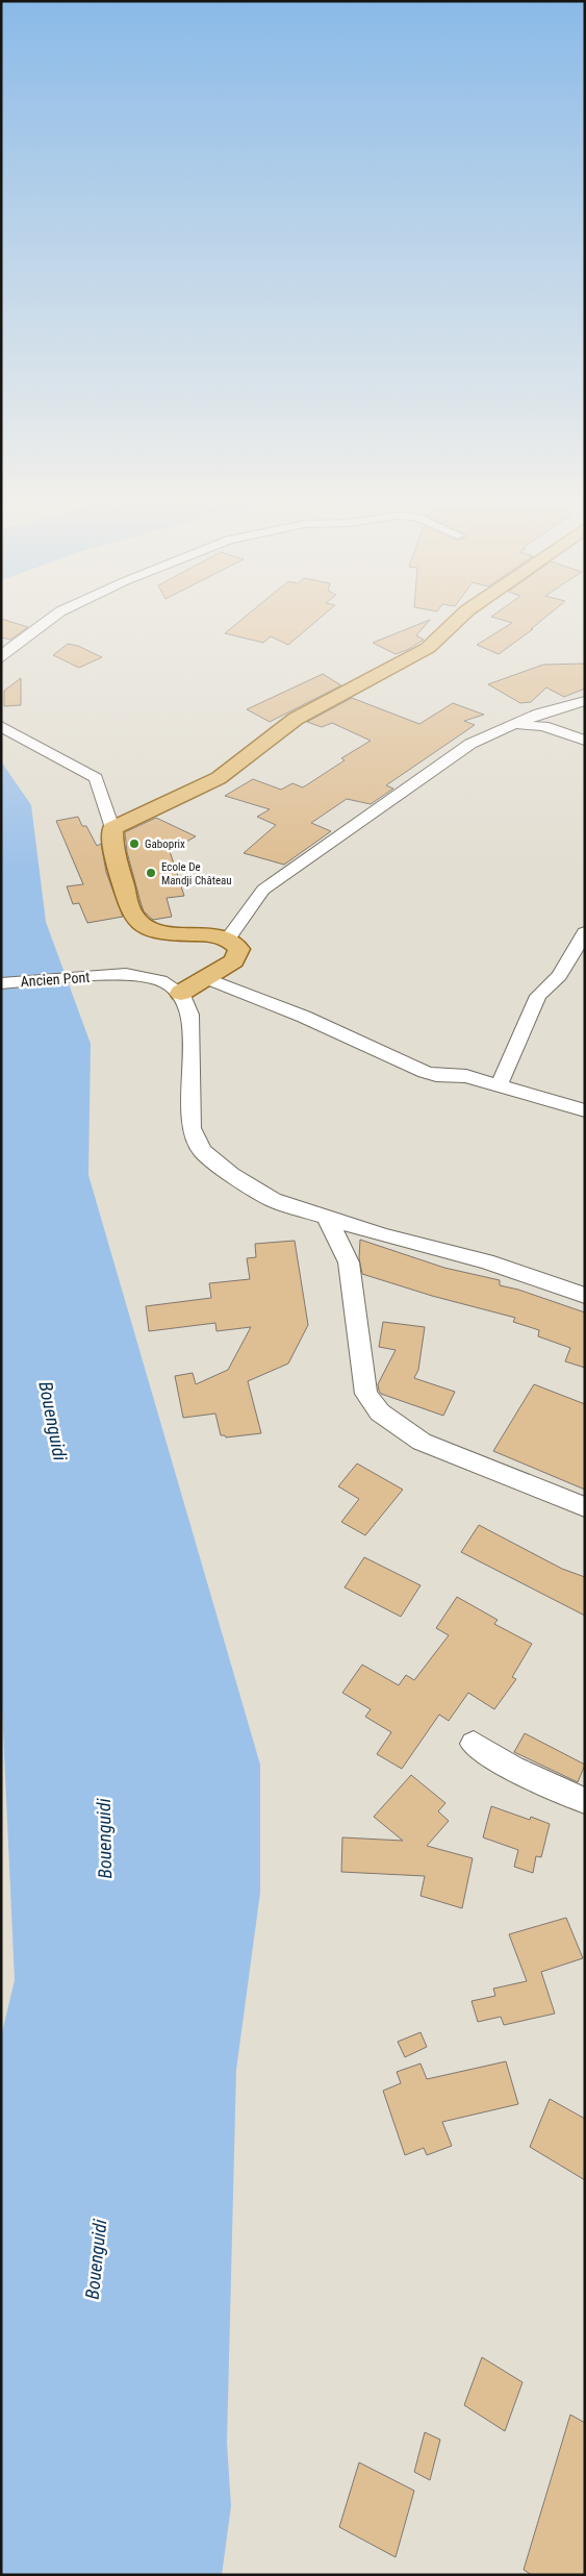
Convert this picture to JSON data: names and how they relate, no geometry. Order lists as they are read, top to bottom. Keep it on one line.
{"streets":{"street":["Ancien Pont"]},"water":["Bouenguidi"],"places":["Gaboprix","Ecole De Mandji Château"]}
